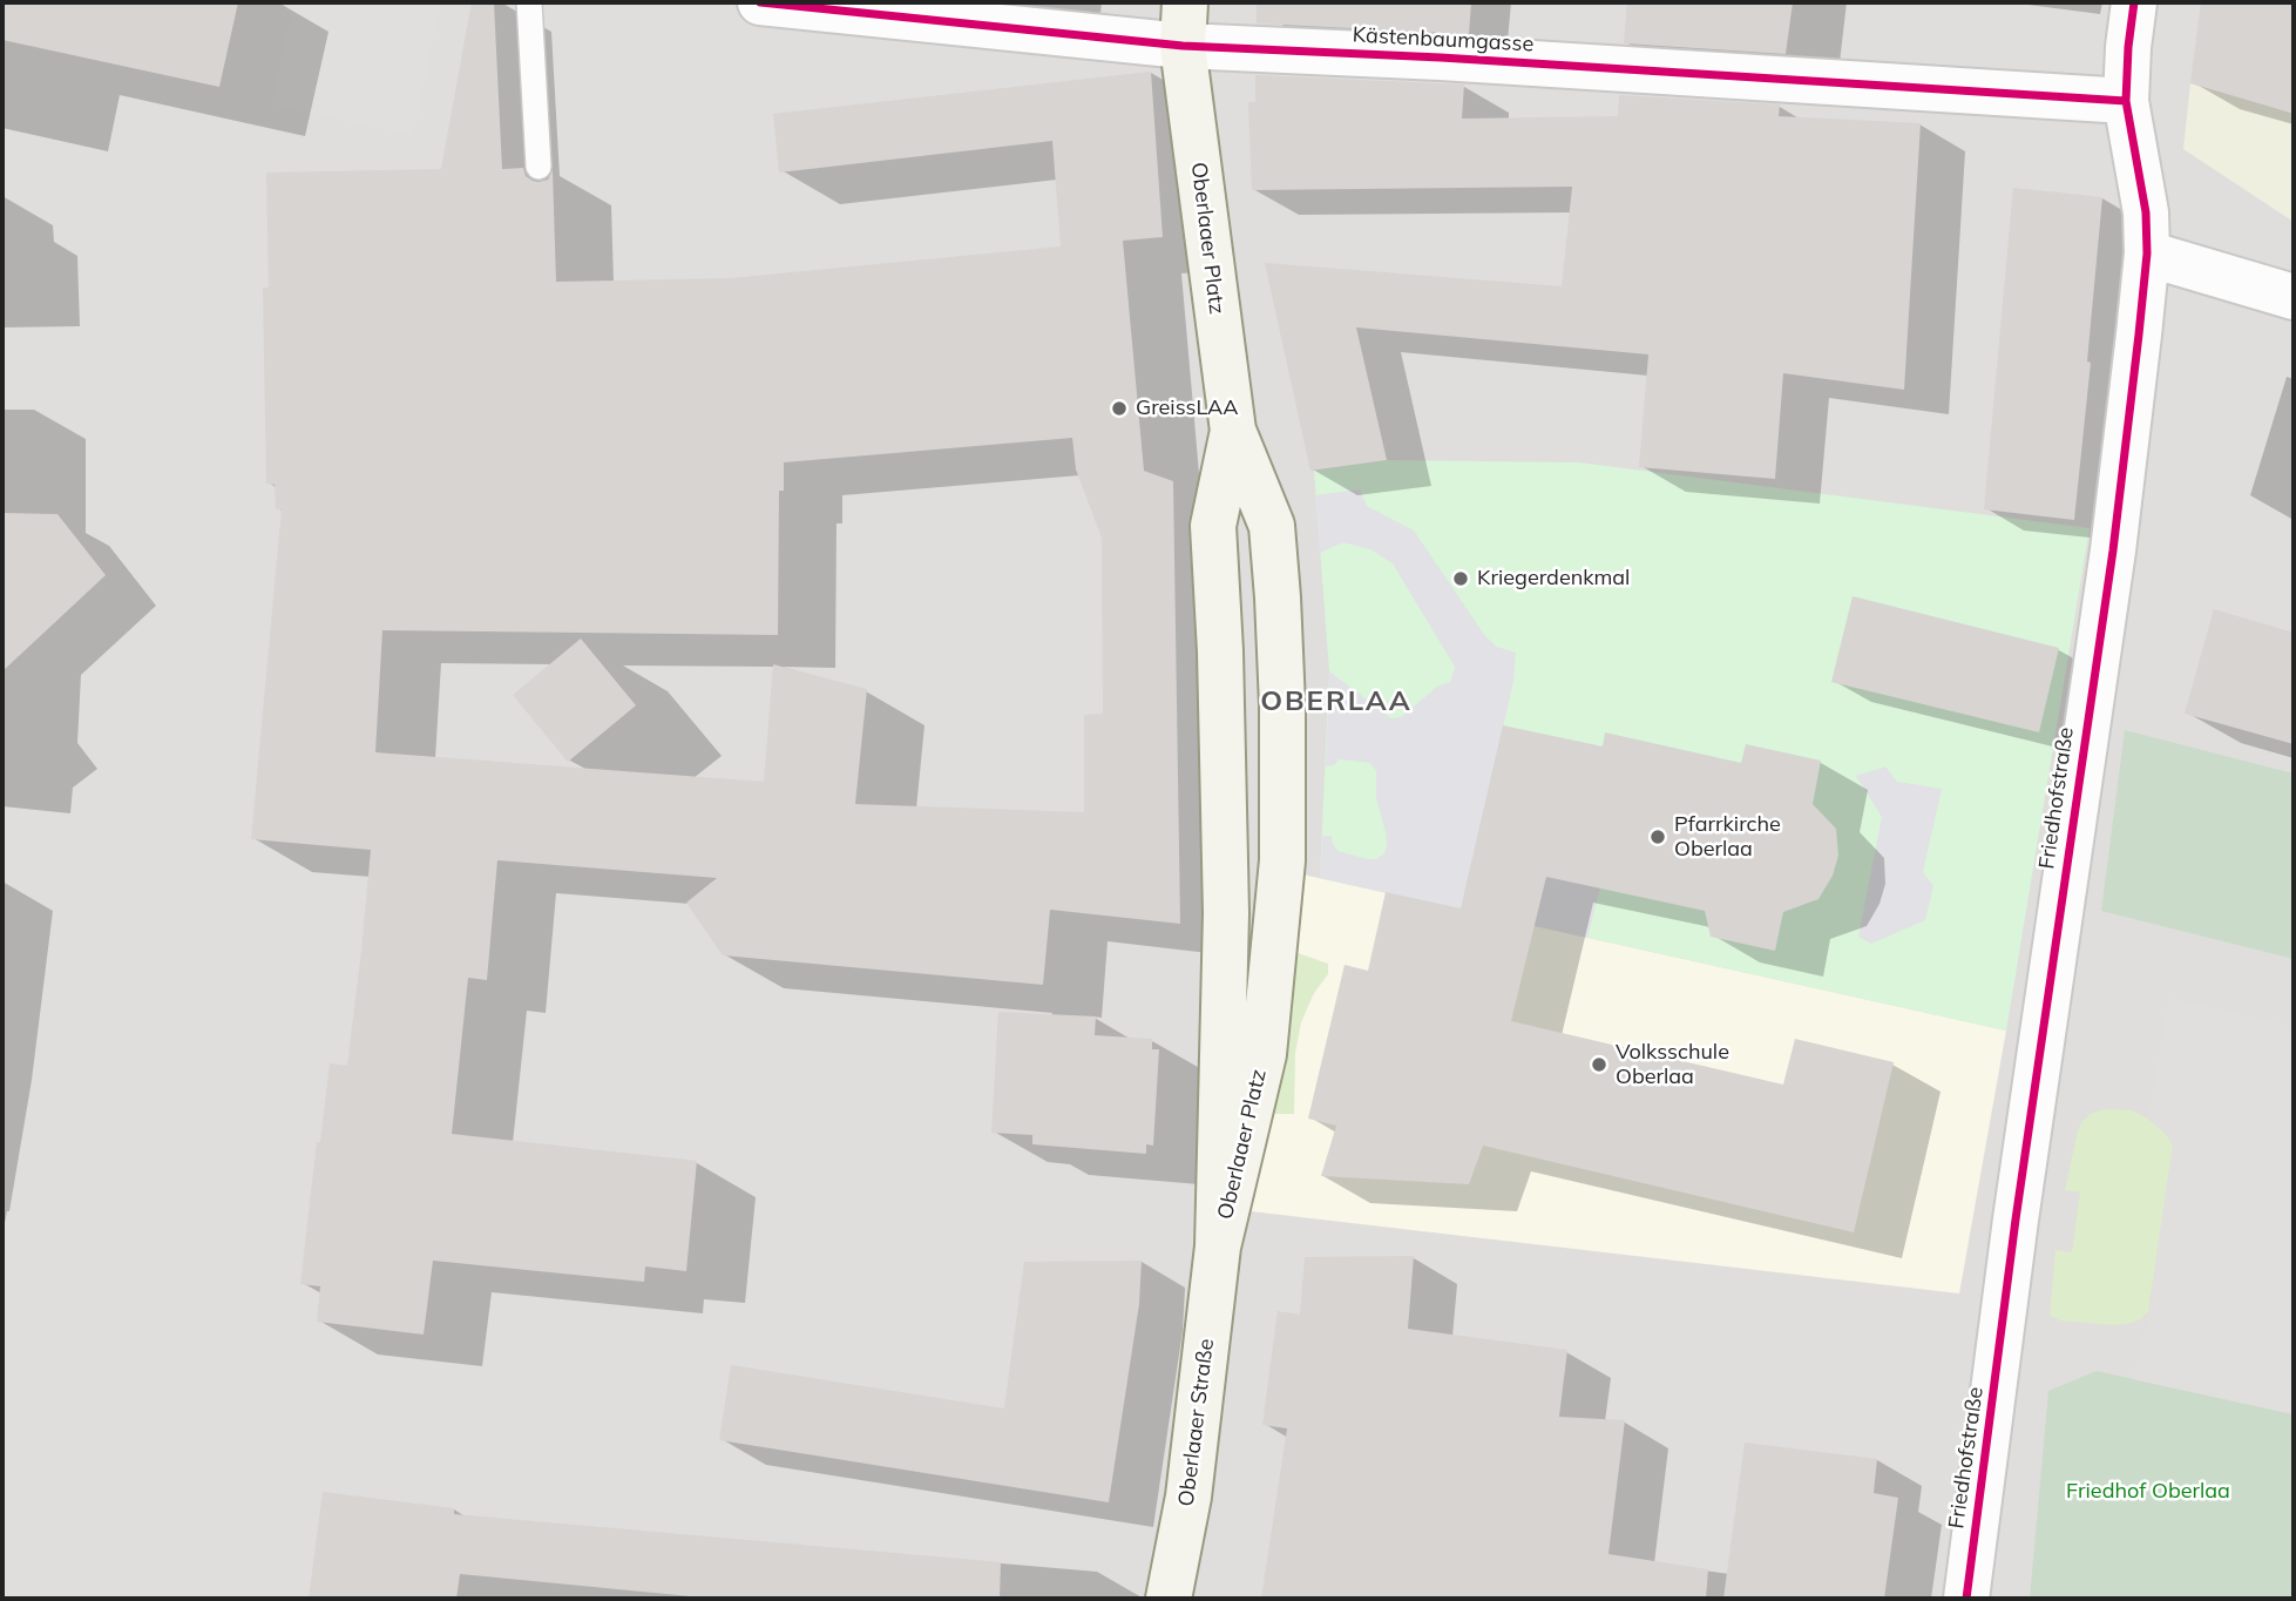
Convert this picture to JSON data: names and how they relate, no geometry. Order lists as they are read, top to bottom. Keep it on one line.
{"streets":{"main road":["Oberlaaer Platz","Oberlaaer Straße"],"street":["Kästenbaumgasse","Friedhofstraße"]},"crossings":[["Kästenbaumgasse","Oberlaaer Platz"],["Kästenbaumgasse","Friedhofstraße"],["Oberlaaer Platz","Oberlaaer Straße"]],"districts":["OBERLAA"],"parks":["Friedhof Oberlaa"],"places":["GreissLAA","Kriegerdenkmal","Pfarrkirche Oberlaa","Volksschule Oberlaa"]}
